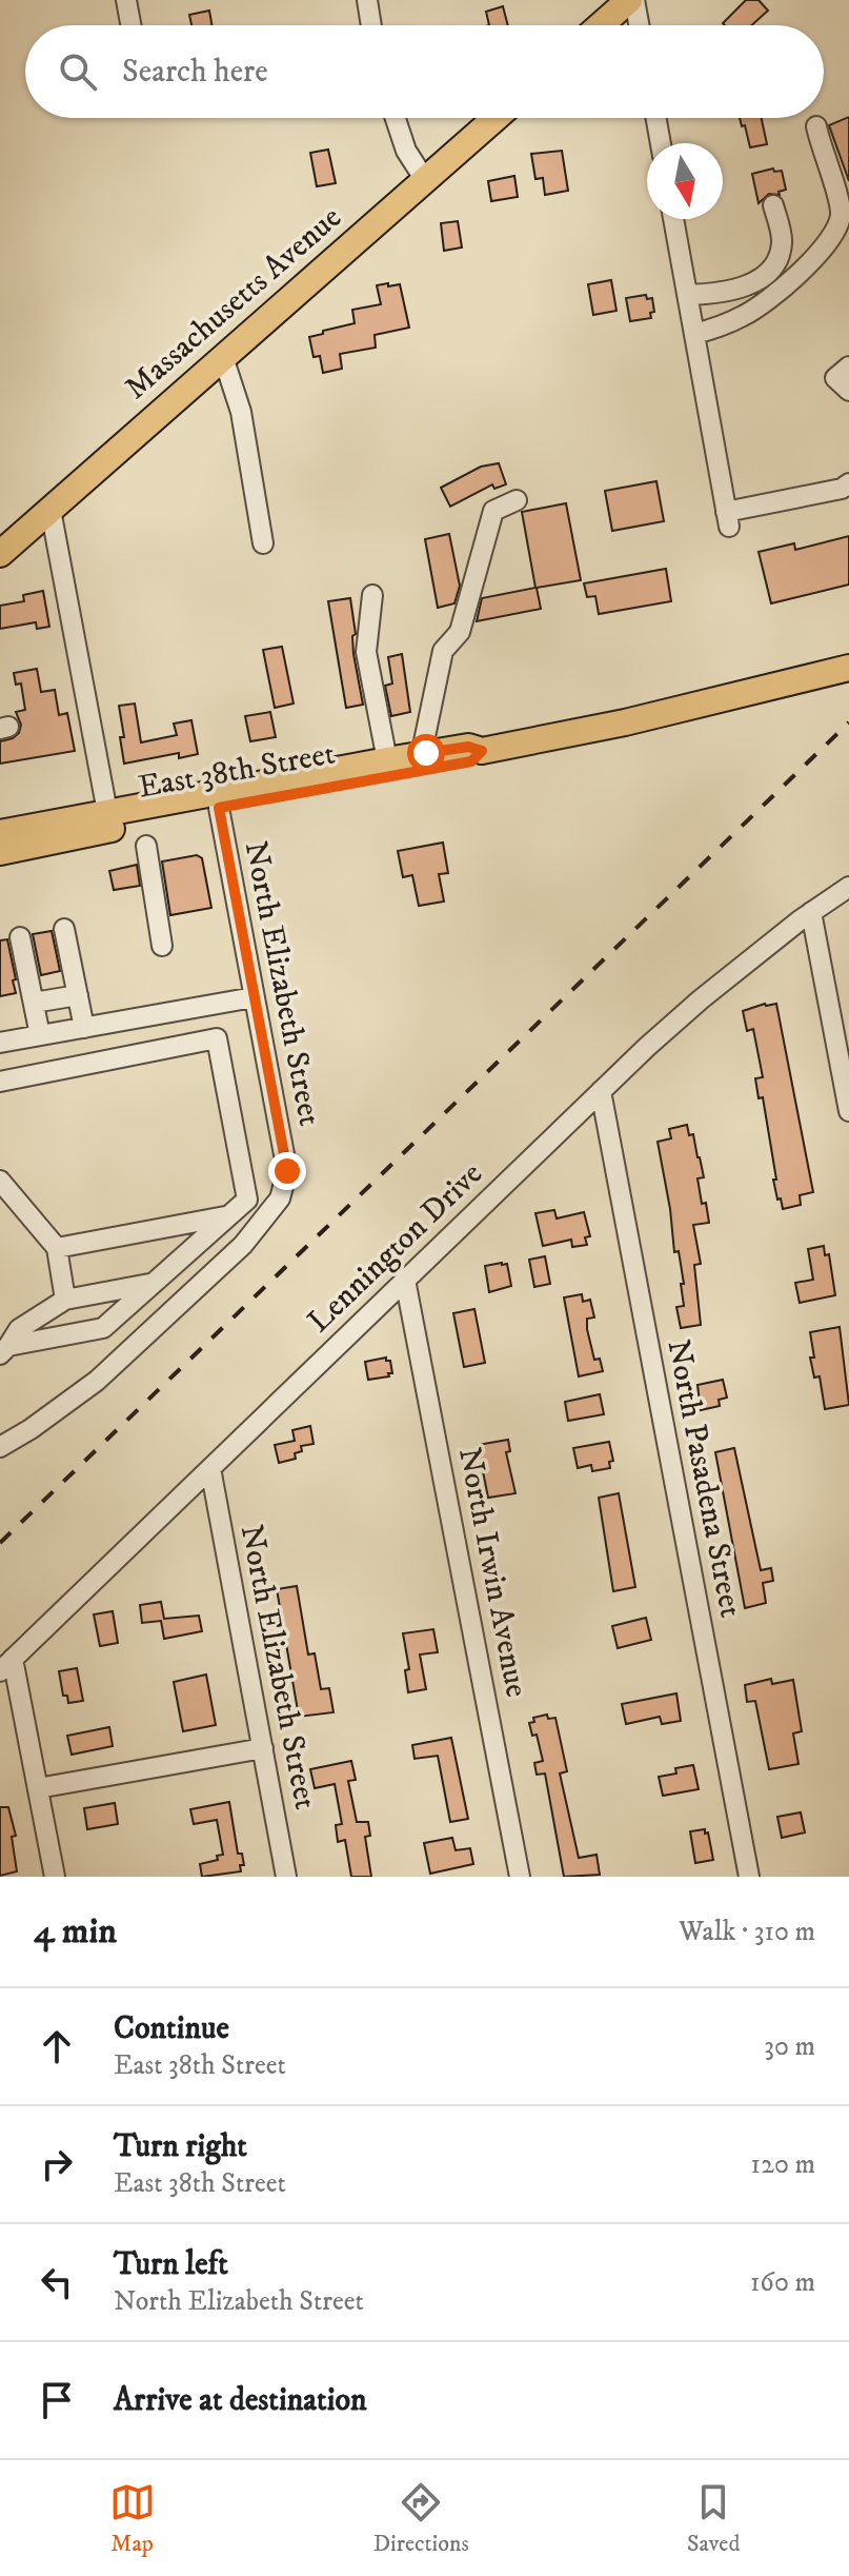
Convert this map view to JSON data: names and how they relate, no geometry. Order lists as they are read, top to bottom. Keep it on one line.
{"streets":{"main road":["Massachusetts Avenue","East 38th Street"],"street":["North Elizabeth Street","Lennington Drive","North Pasadena Street","North Irwin Avenue"]},"crossings":[["East 38th Street","North Elizabeth Street"],["North Elizabeth Street","Lennington Drive"],["Lennington Drive","North Pasadena Street"],["Lennington Drive","North Irwin Avenue"]],"north":"bottom","page":{"search":"Search here","heading":["4 min","Walk · 310 m"],"list":[["Continue","East 38th Street","30 m"],["Turn right","East 38th Street","120 m"],["Turn left","North Elizabeth Street","160 m"],"Arrive at destination"],"nav":["Map","Directions","Saved"]}}
